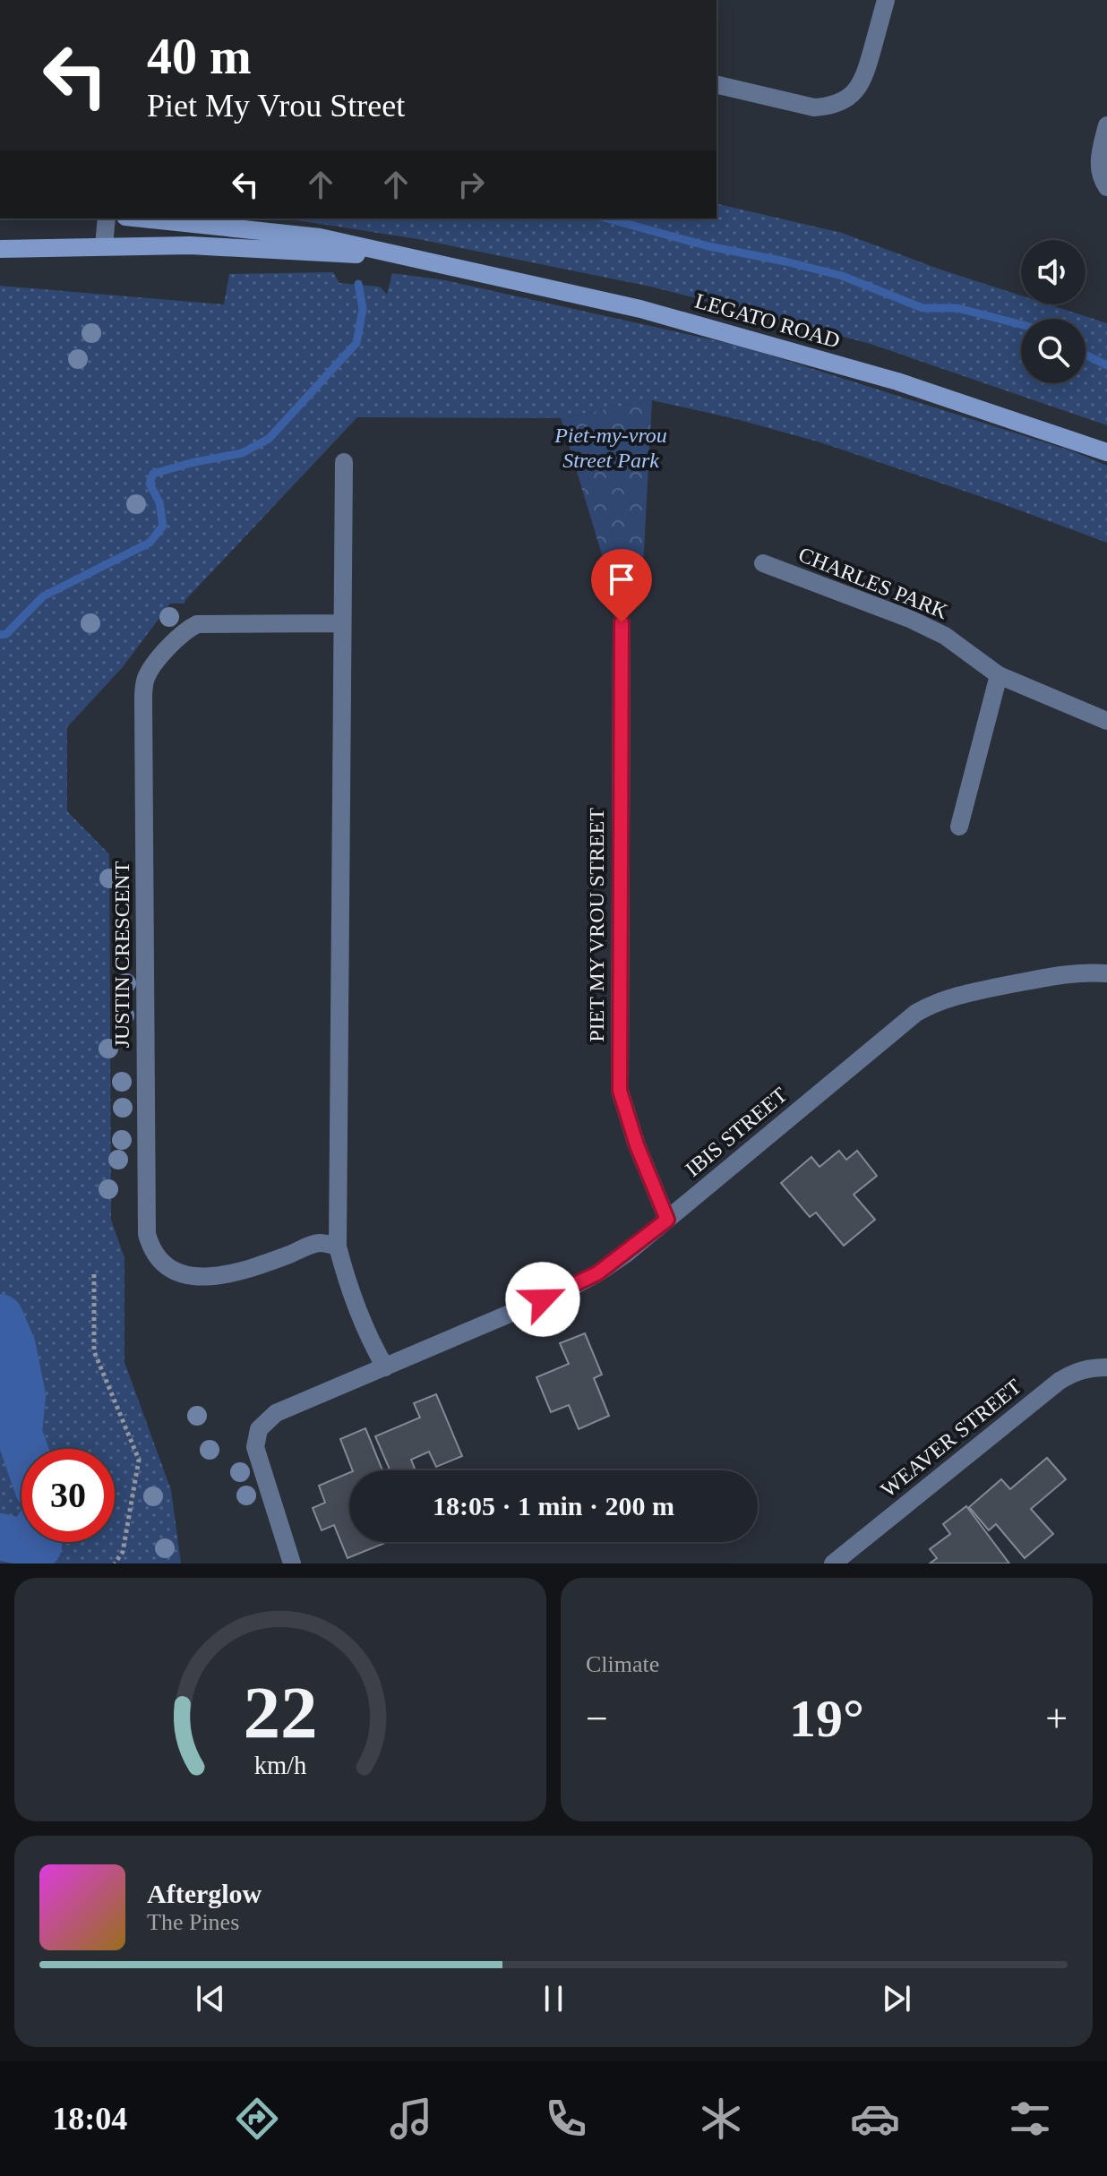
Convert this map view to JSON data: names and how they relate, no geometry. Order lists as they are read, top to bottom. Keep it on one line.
{"streets":{"street":["LEGATO ROAD","CHARLES PARK","PIET MY VROU STREET","JUSTIN CRESCENT","IBIS STREET","WEAVER STREET"]},"crossings":[["PIET MY VROU STREET","IBIS STREET"]],"parks":["Piet-my-vrou Street Park"],"page":{"turn":["40 m","Piet My Vrou Street"],"limit":"30","trip":"18:05 · 1 min · 200 m","tile":"Climate","heat":["−","19°","+"],"song":["Afterglow","The Pines"],"tabs":"18:04","gauge":["22","km/h"]}}
